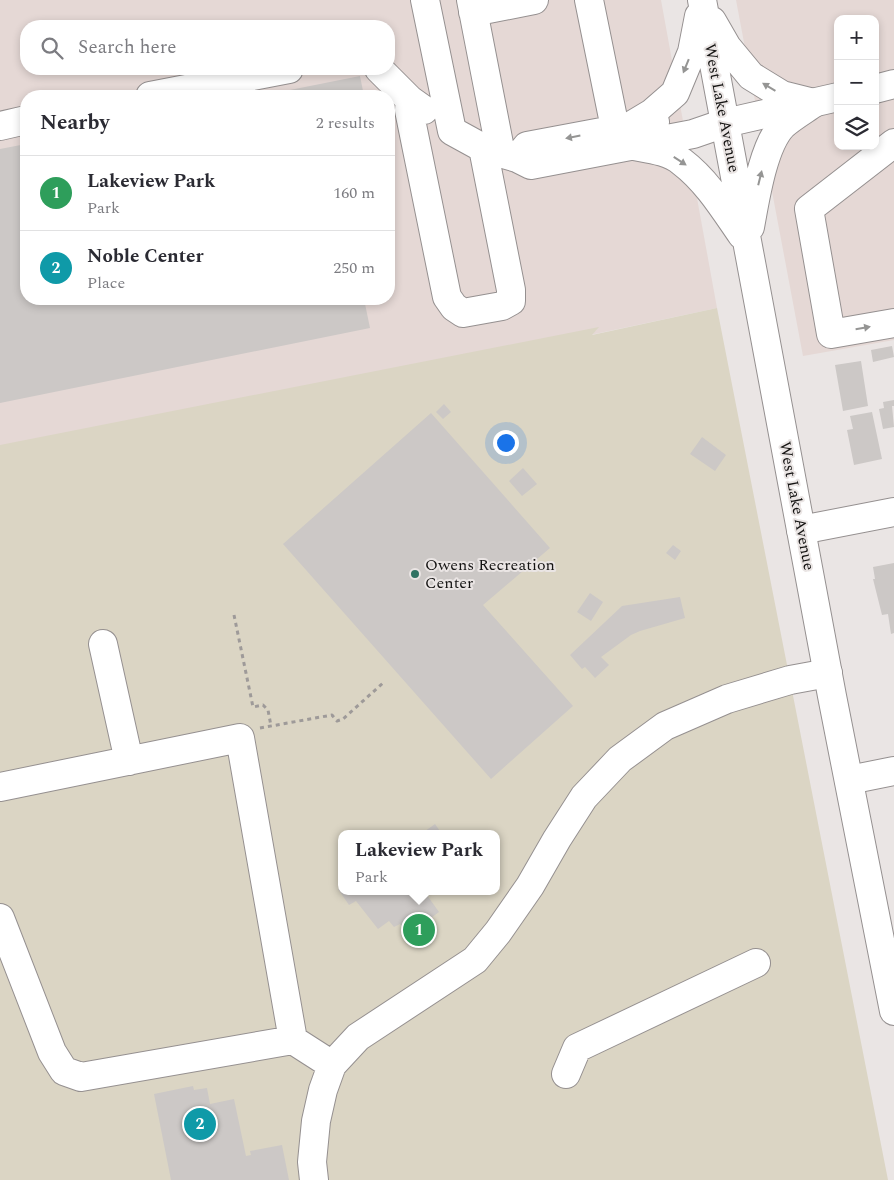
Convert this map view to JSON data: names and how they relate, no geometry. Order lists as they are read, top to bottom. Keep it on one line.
{"streets":{"main road":["West Lake Avenue"]},"places":["Owens Recreation Center"],"page":{"map_buttons":["+","−"],"search":"Search here","heading":["Nearby","2 results"],"list":[{"mark":"1","name":"Lakeview Park","note":"Park","value":"160 m"},{"mark":"2","name":"Noble Center","note":"Place","value":"250 m"}],"popup":["Lakeview Park","Park"],"pins":["1","2"]}}
